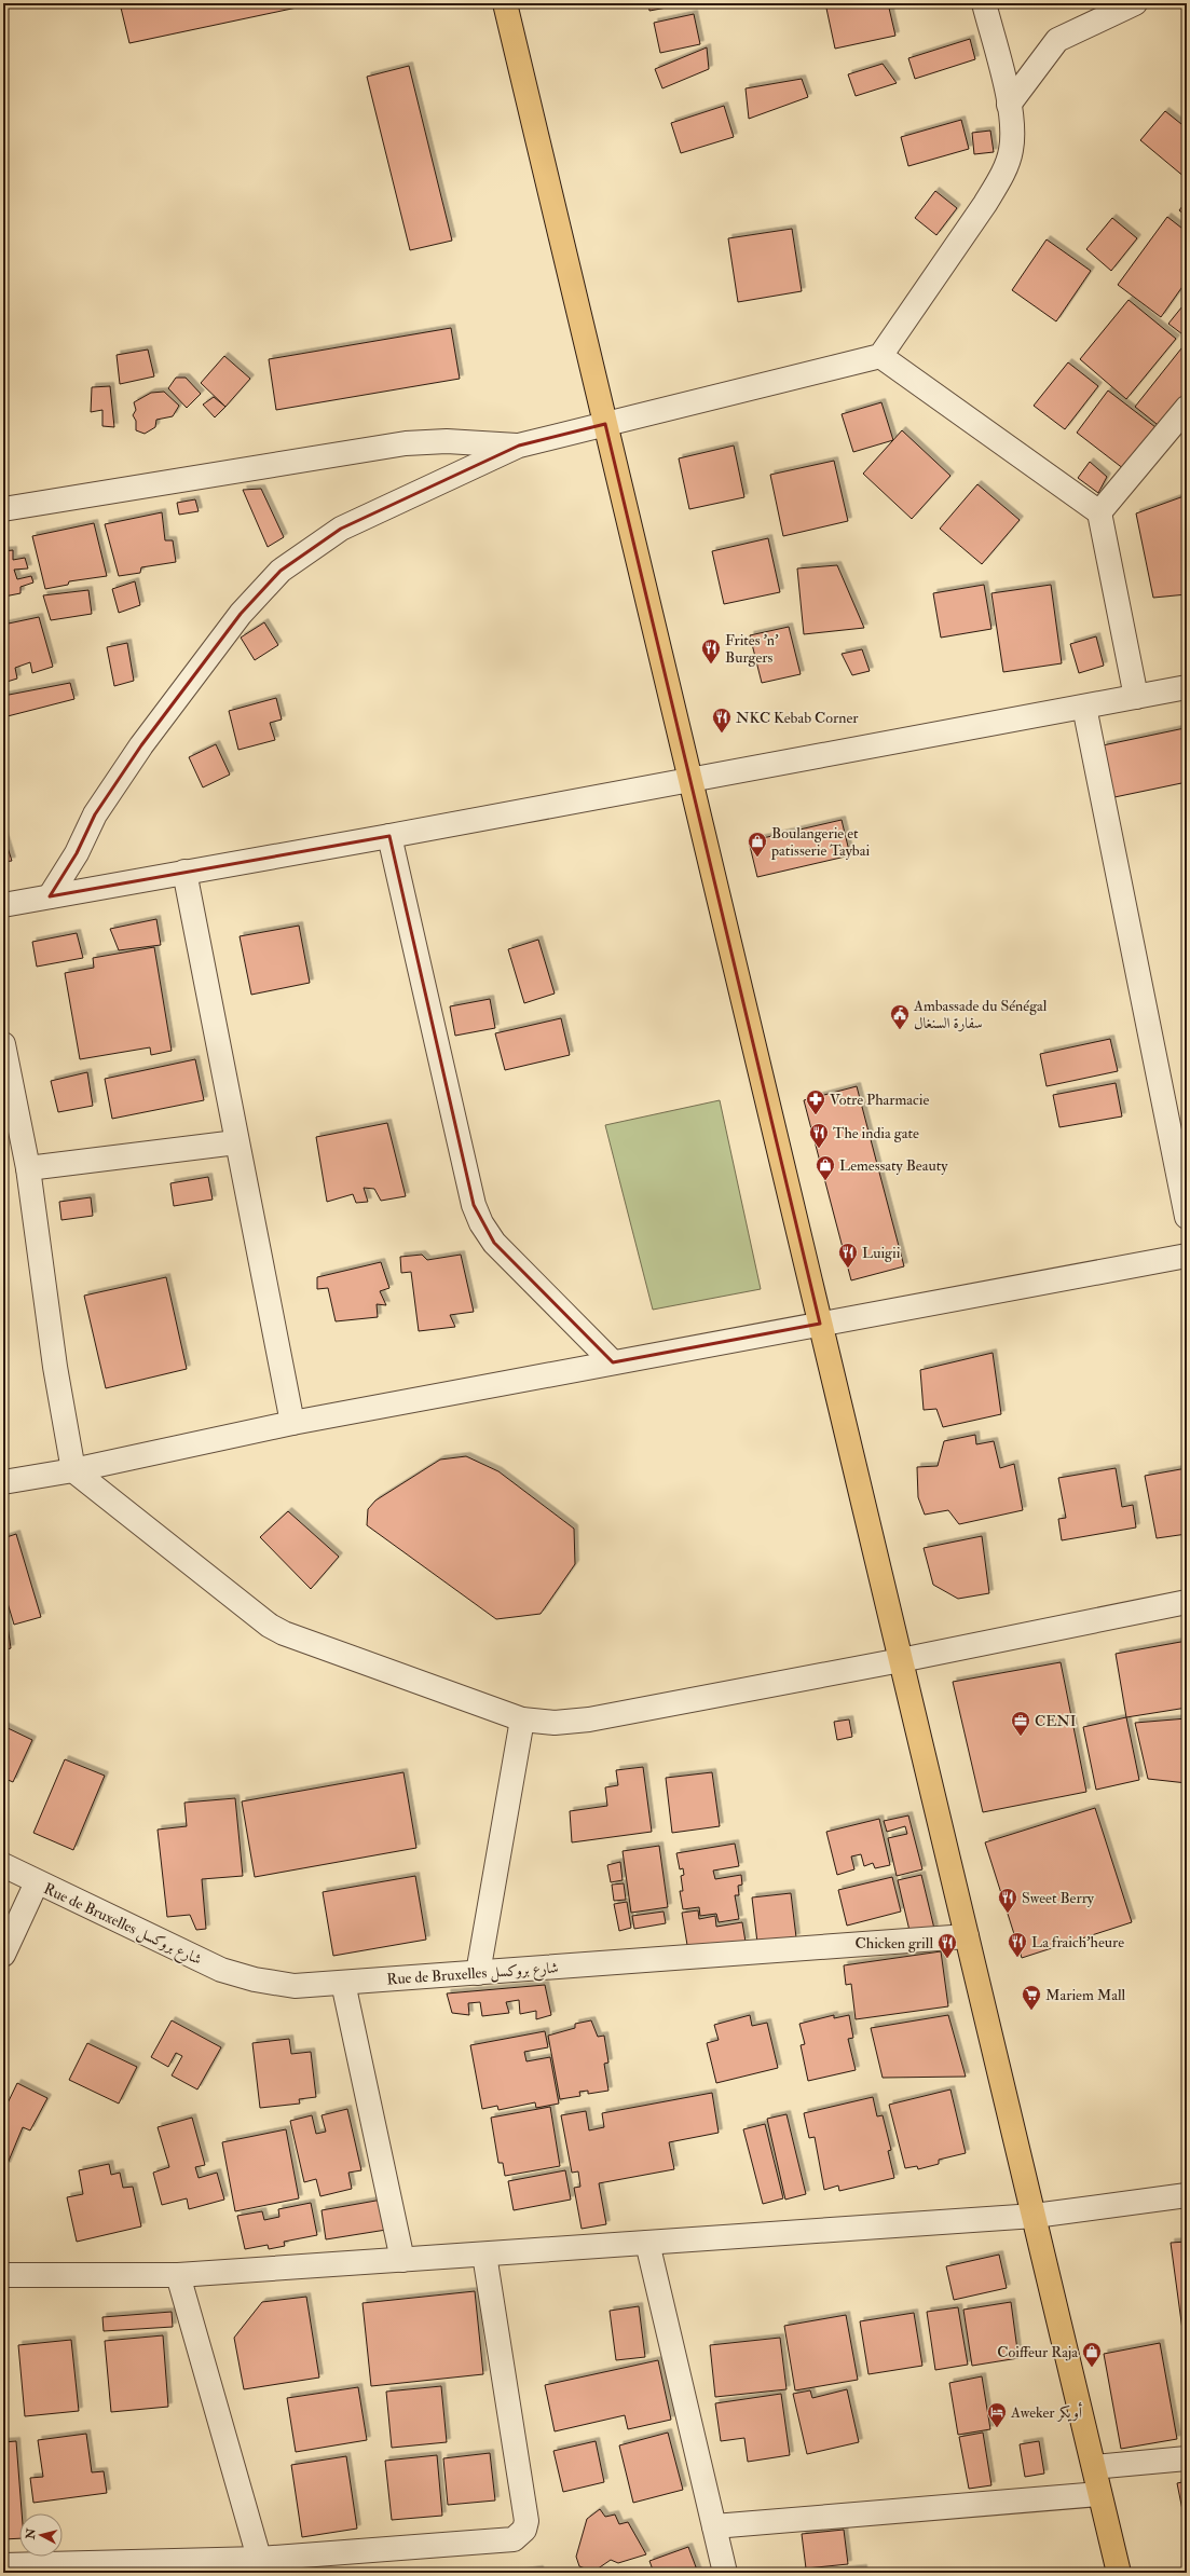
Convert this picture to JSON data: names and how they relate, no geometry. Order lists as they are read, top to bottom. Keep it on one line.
{"streets":{"street":["Rue de Bruxelles شارع بروكسل"]},"places":{"restaurant":["Frites 'n' Burgers","NKC Kebab Corner","The india gate","Luigii","Sweet Berry","La fraich'heure","Chicken grill"],"shop":["Boulangerie et patisserie Taybai","Lemessaty Beauty","Coiffeur Raja"],"public building":["Ambassade du Sénégal سفارة السنغال"],"pharmacy":["Votre Pharmacie"],"office":["CENI"],"supermarket":["Mariem Mall"],"hotel":["Aweker أويكر"]},"north":"left"}
